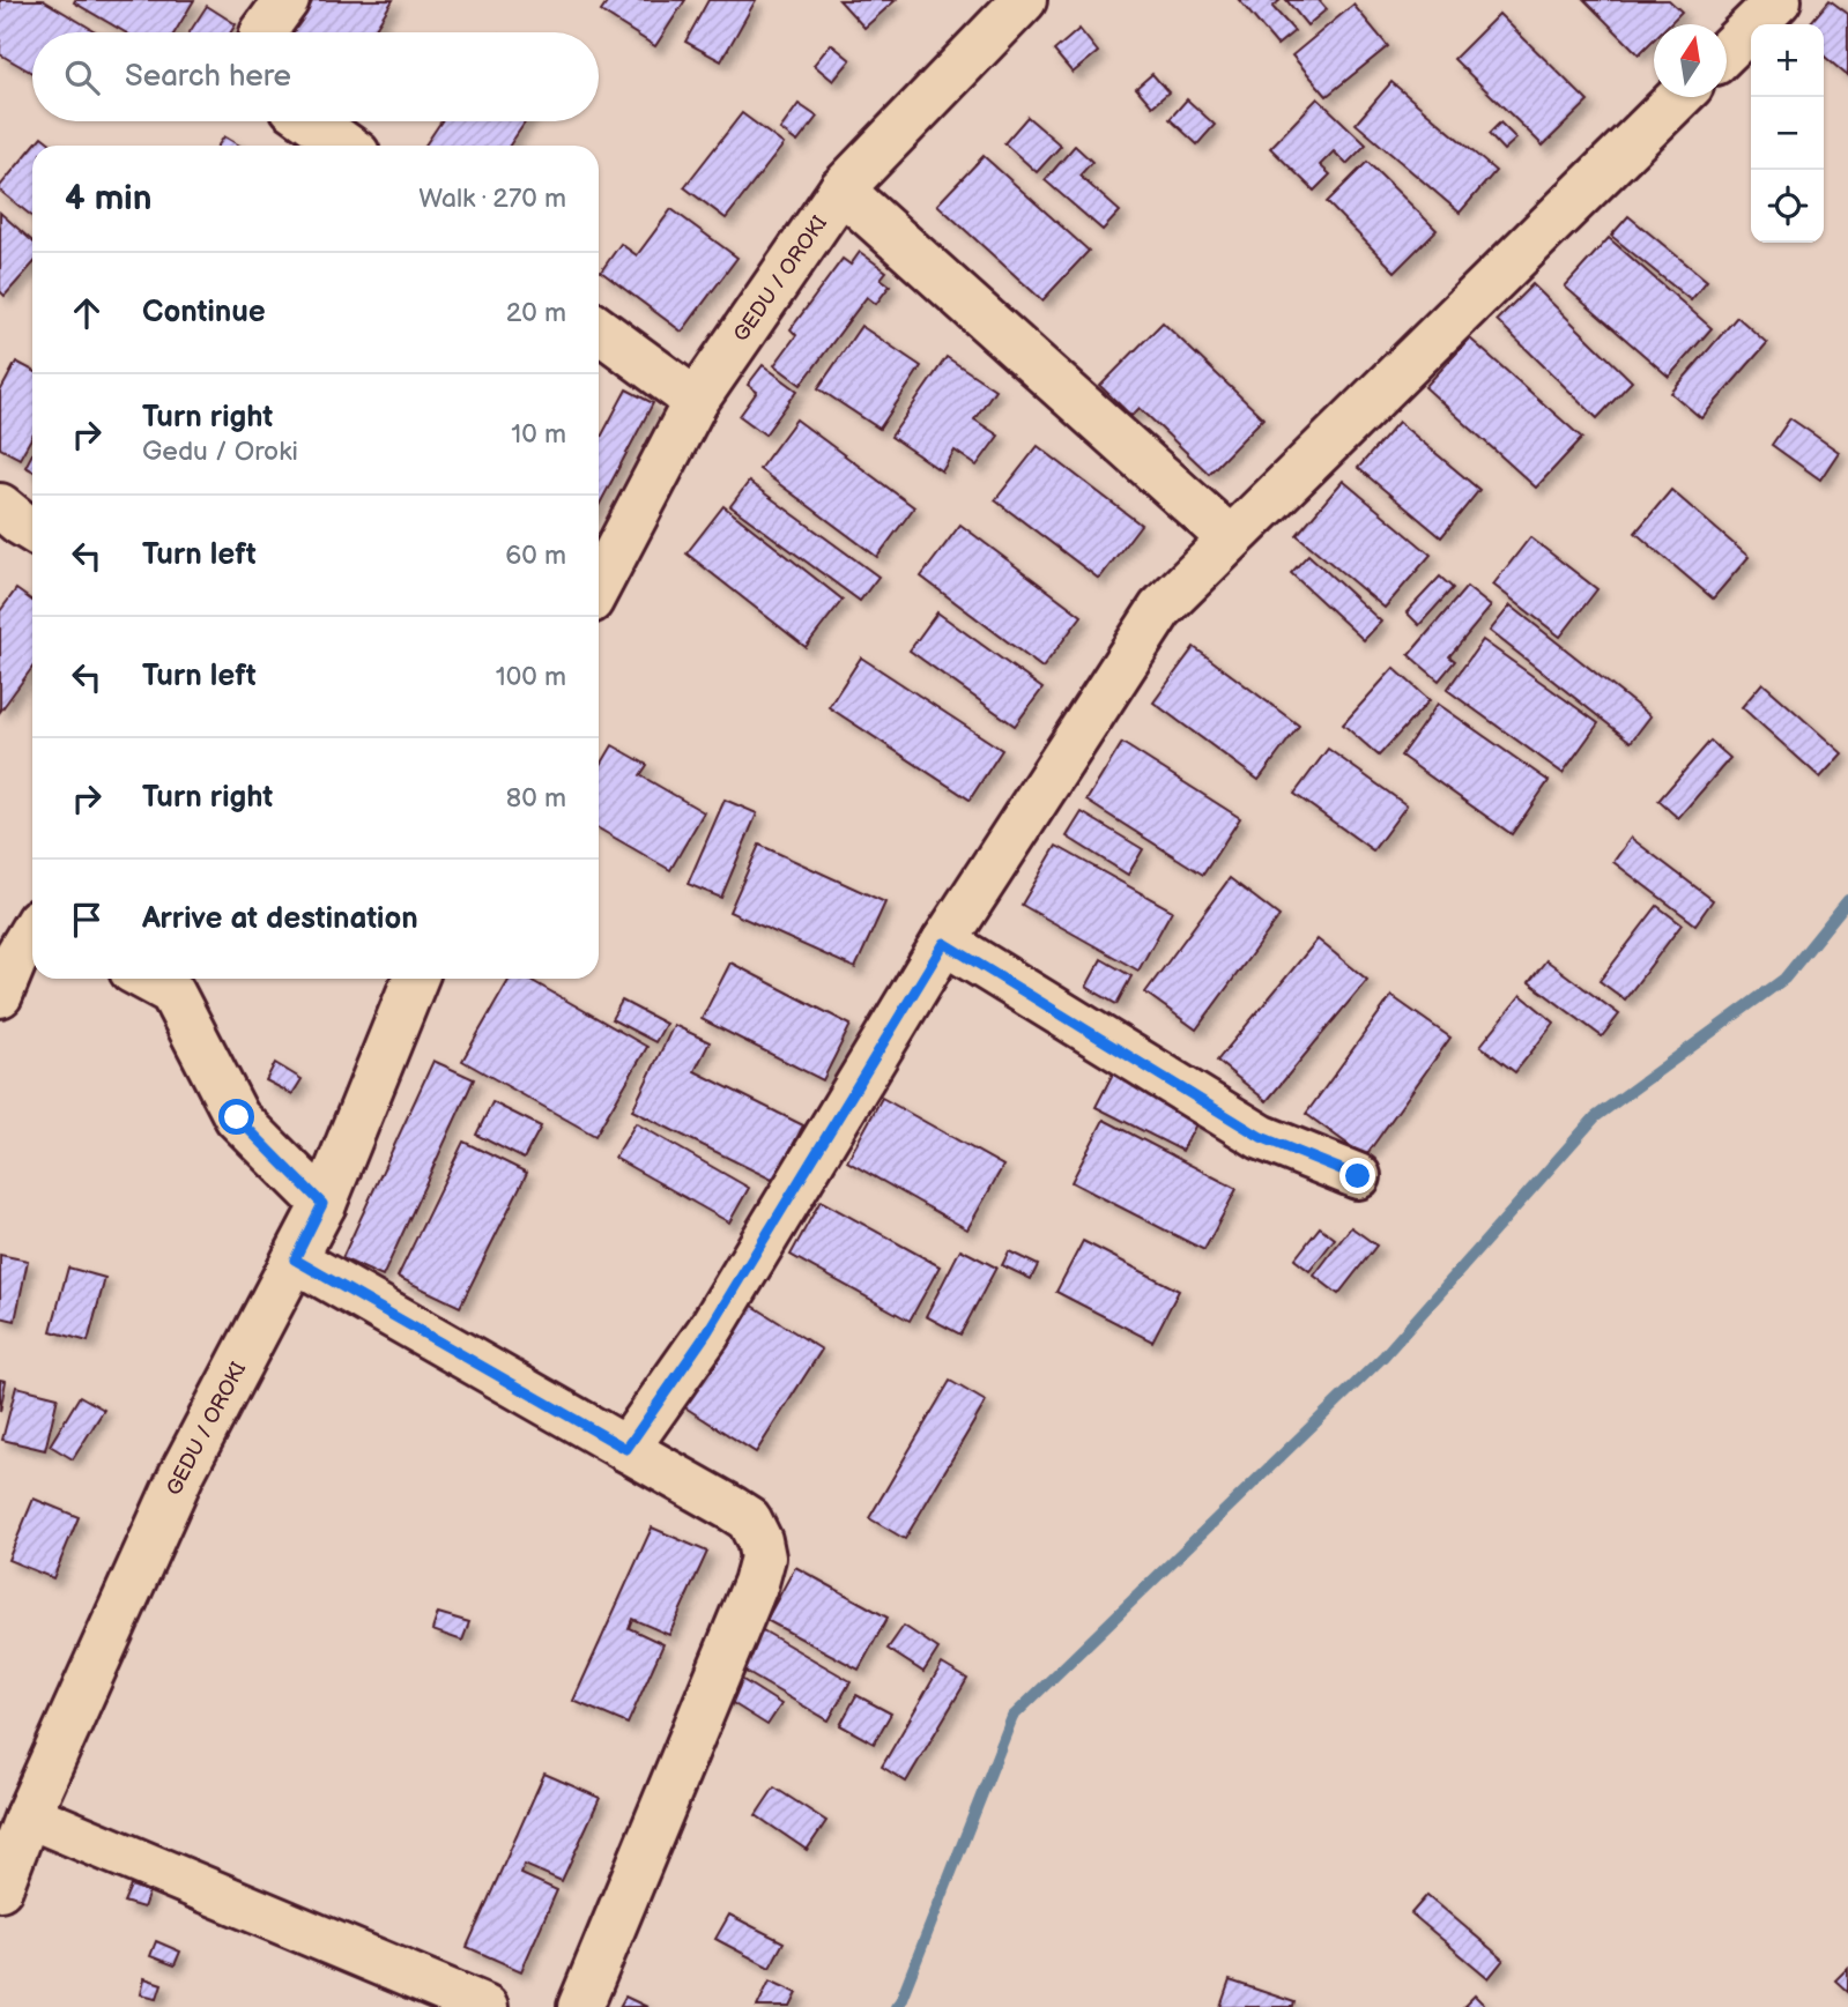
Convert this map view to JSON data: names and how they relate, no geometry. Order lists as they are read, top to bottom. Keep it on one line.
{"streets":{"street":["GEDU / OROKI"]},"north":"top","page":{"map_buttons":["+","−"],"search":"Search here","heading":["4 min","Walk · 270 m"],"list":[["Continue","20 m"],["Turn right","Gedu / Oroki","10 m"],["Turn left","60 m"],["Turn left","100 m"],["Turn right","80 m"],"Arrive at destination"]}}
